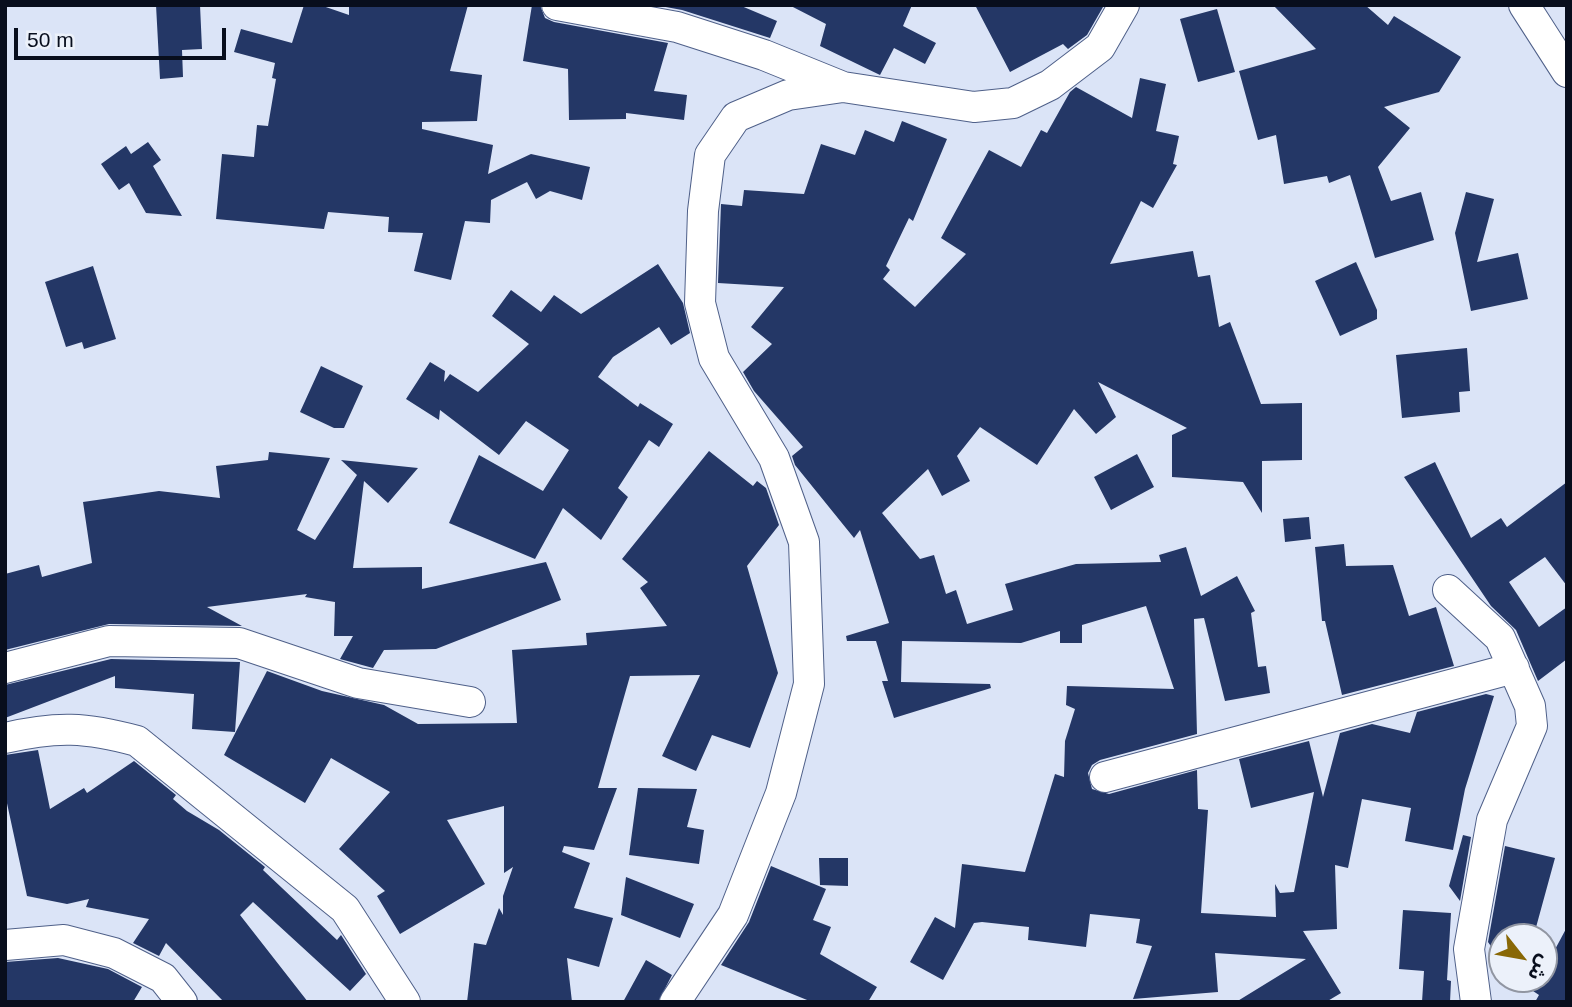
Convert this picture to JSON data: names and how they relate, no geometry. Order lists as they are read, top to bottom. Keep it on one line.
{"scale_bar":"50 m","north":"bottom right"}
